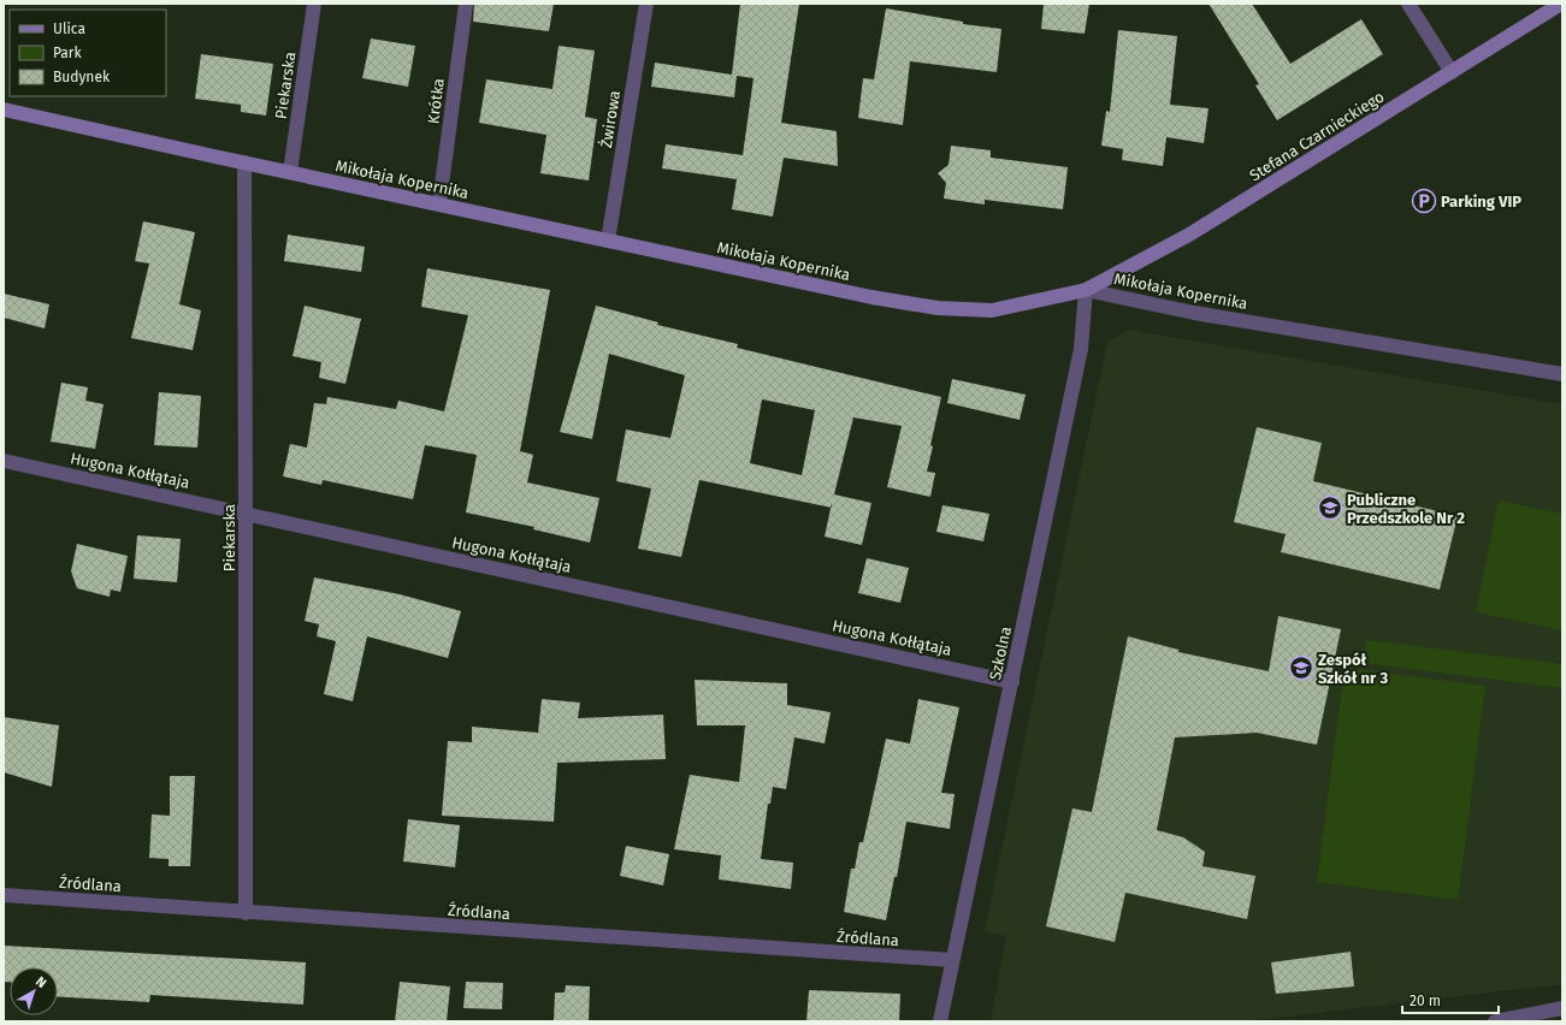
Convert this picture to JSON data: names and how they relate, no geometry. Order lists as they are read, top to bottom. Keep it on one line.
{"streets":{"street":["Piekarska","Krótka","Żwirowa","Stefana Czarnieckiego","Mikołaja Kopernika","Hugona Kołłątaja","Szkolna","Źródlana"]},"crossings":[["Piekarska","Mikołaja Kopernika"],["Piekarska","Hugona Kołłątaja"],["Piekarska","Źródlana"],["Krótka","Mikołaja Kopernika"],["Żwirowa","Mikołaja Kopernika"],["Stefana Czarnieckiego","Mikołaja Kopernika"],["Stefana Czarnieckiego","Szkolna"],["Mikołaja Kopernika","Szkolna"],["Hugona Kołłątaja","Szkolna"],["Szkolna","Źródlana"]],"places":{"parking":["Parking VIP"],"school or university":["Publiczne Przedszkole Nr 2","Zespół Szkół nr 3"]},"legend":["Ulica","Park","Budynek"],"scale_bar":"20 m","north":"top right"}
